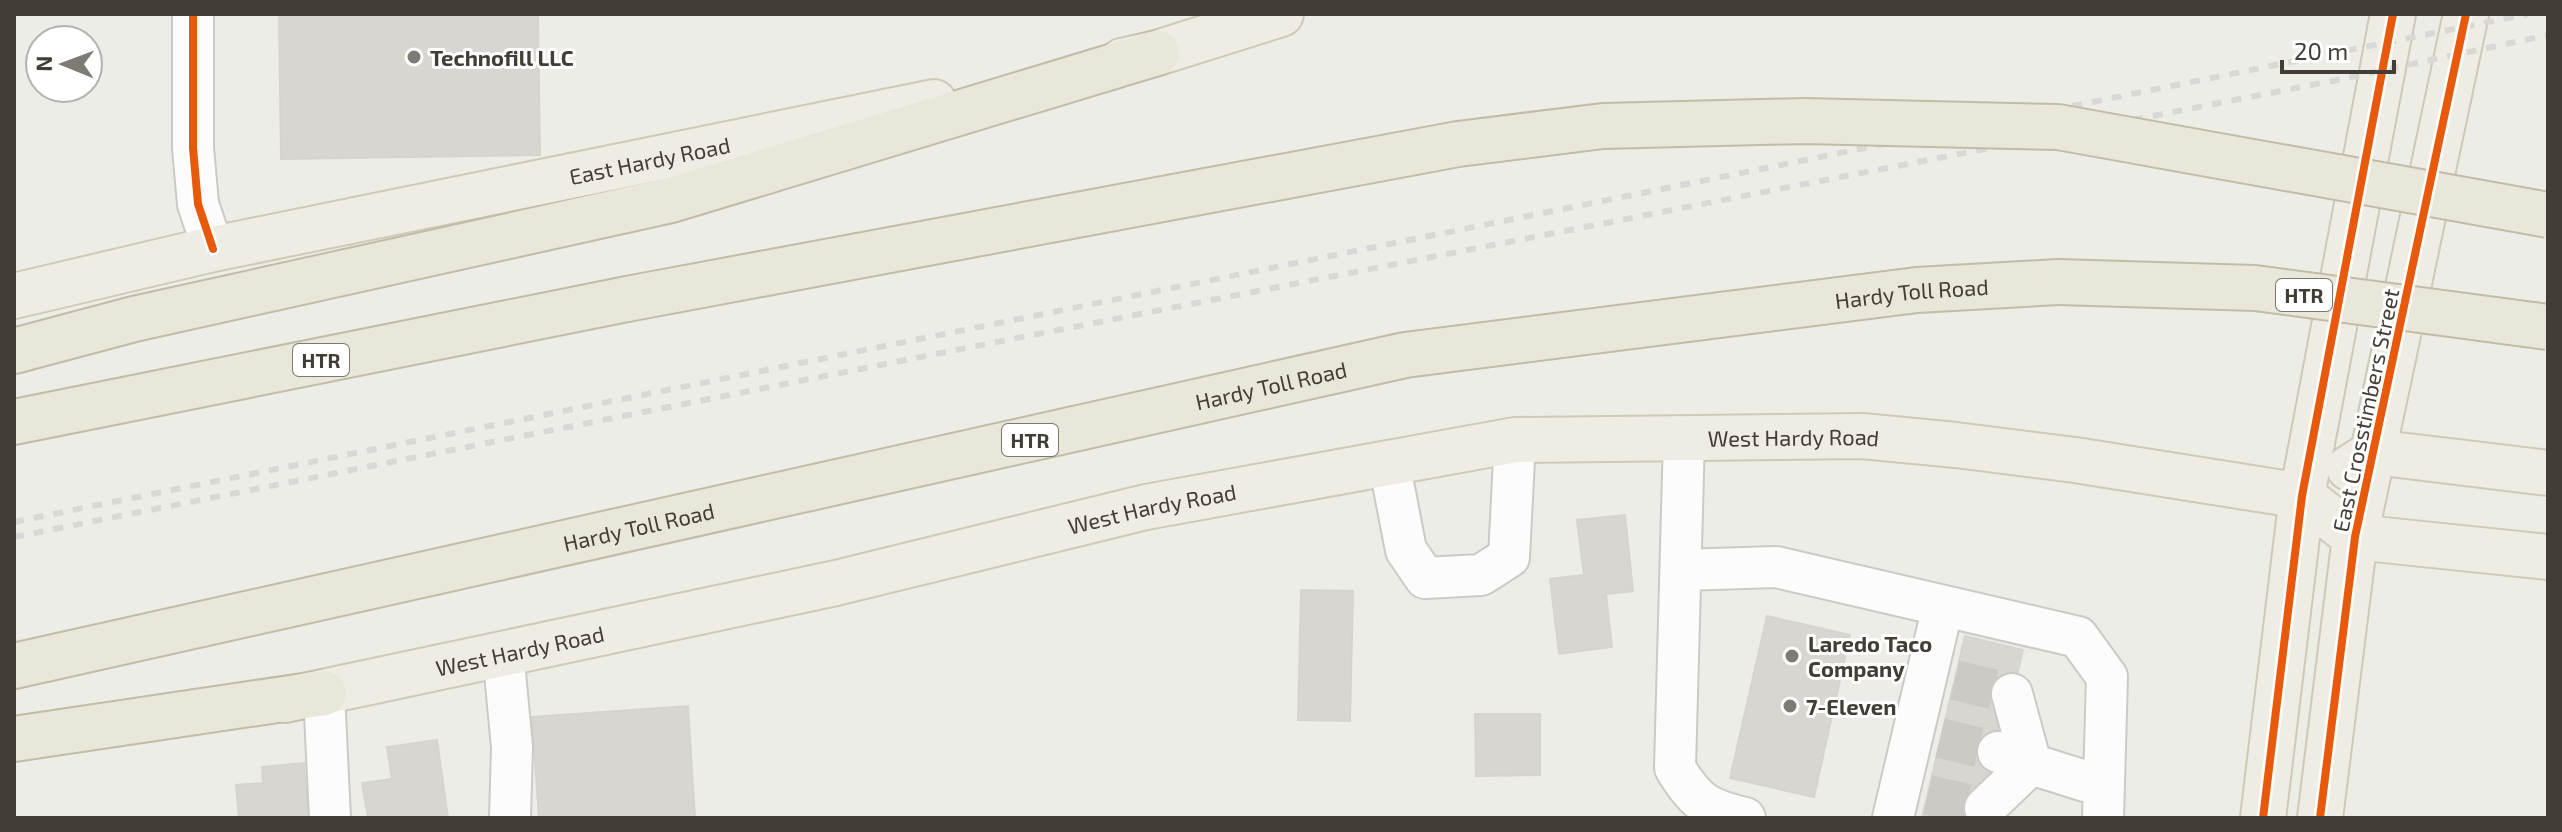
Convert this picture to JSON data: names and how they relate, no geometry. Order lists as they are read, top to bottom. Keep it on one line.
{"streets":{"highway":["Hardy Toll Road","HTR"],"main road":["East Hardy Road","East Crosstimbers Street","West Hardy Road"]},"crossings":[["East Crosstimbers Street","West Hardy Road"]],"places":["Technofill LLC","Laredo Taco Company","7-Eleven"],"scale_bar":"20 m","north":"left"}
